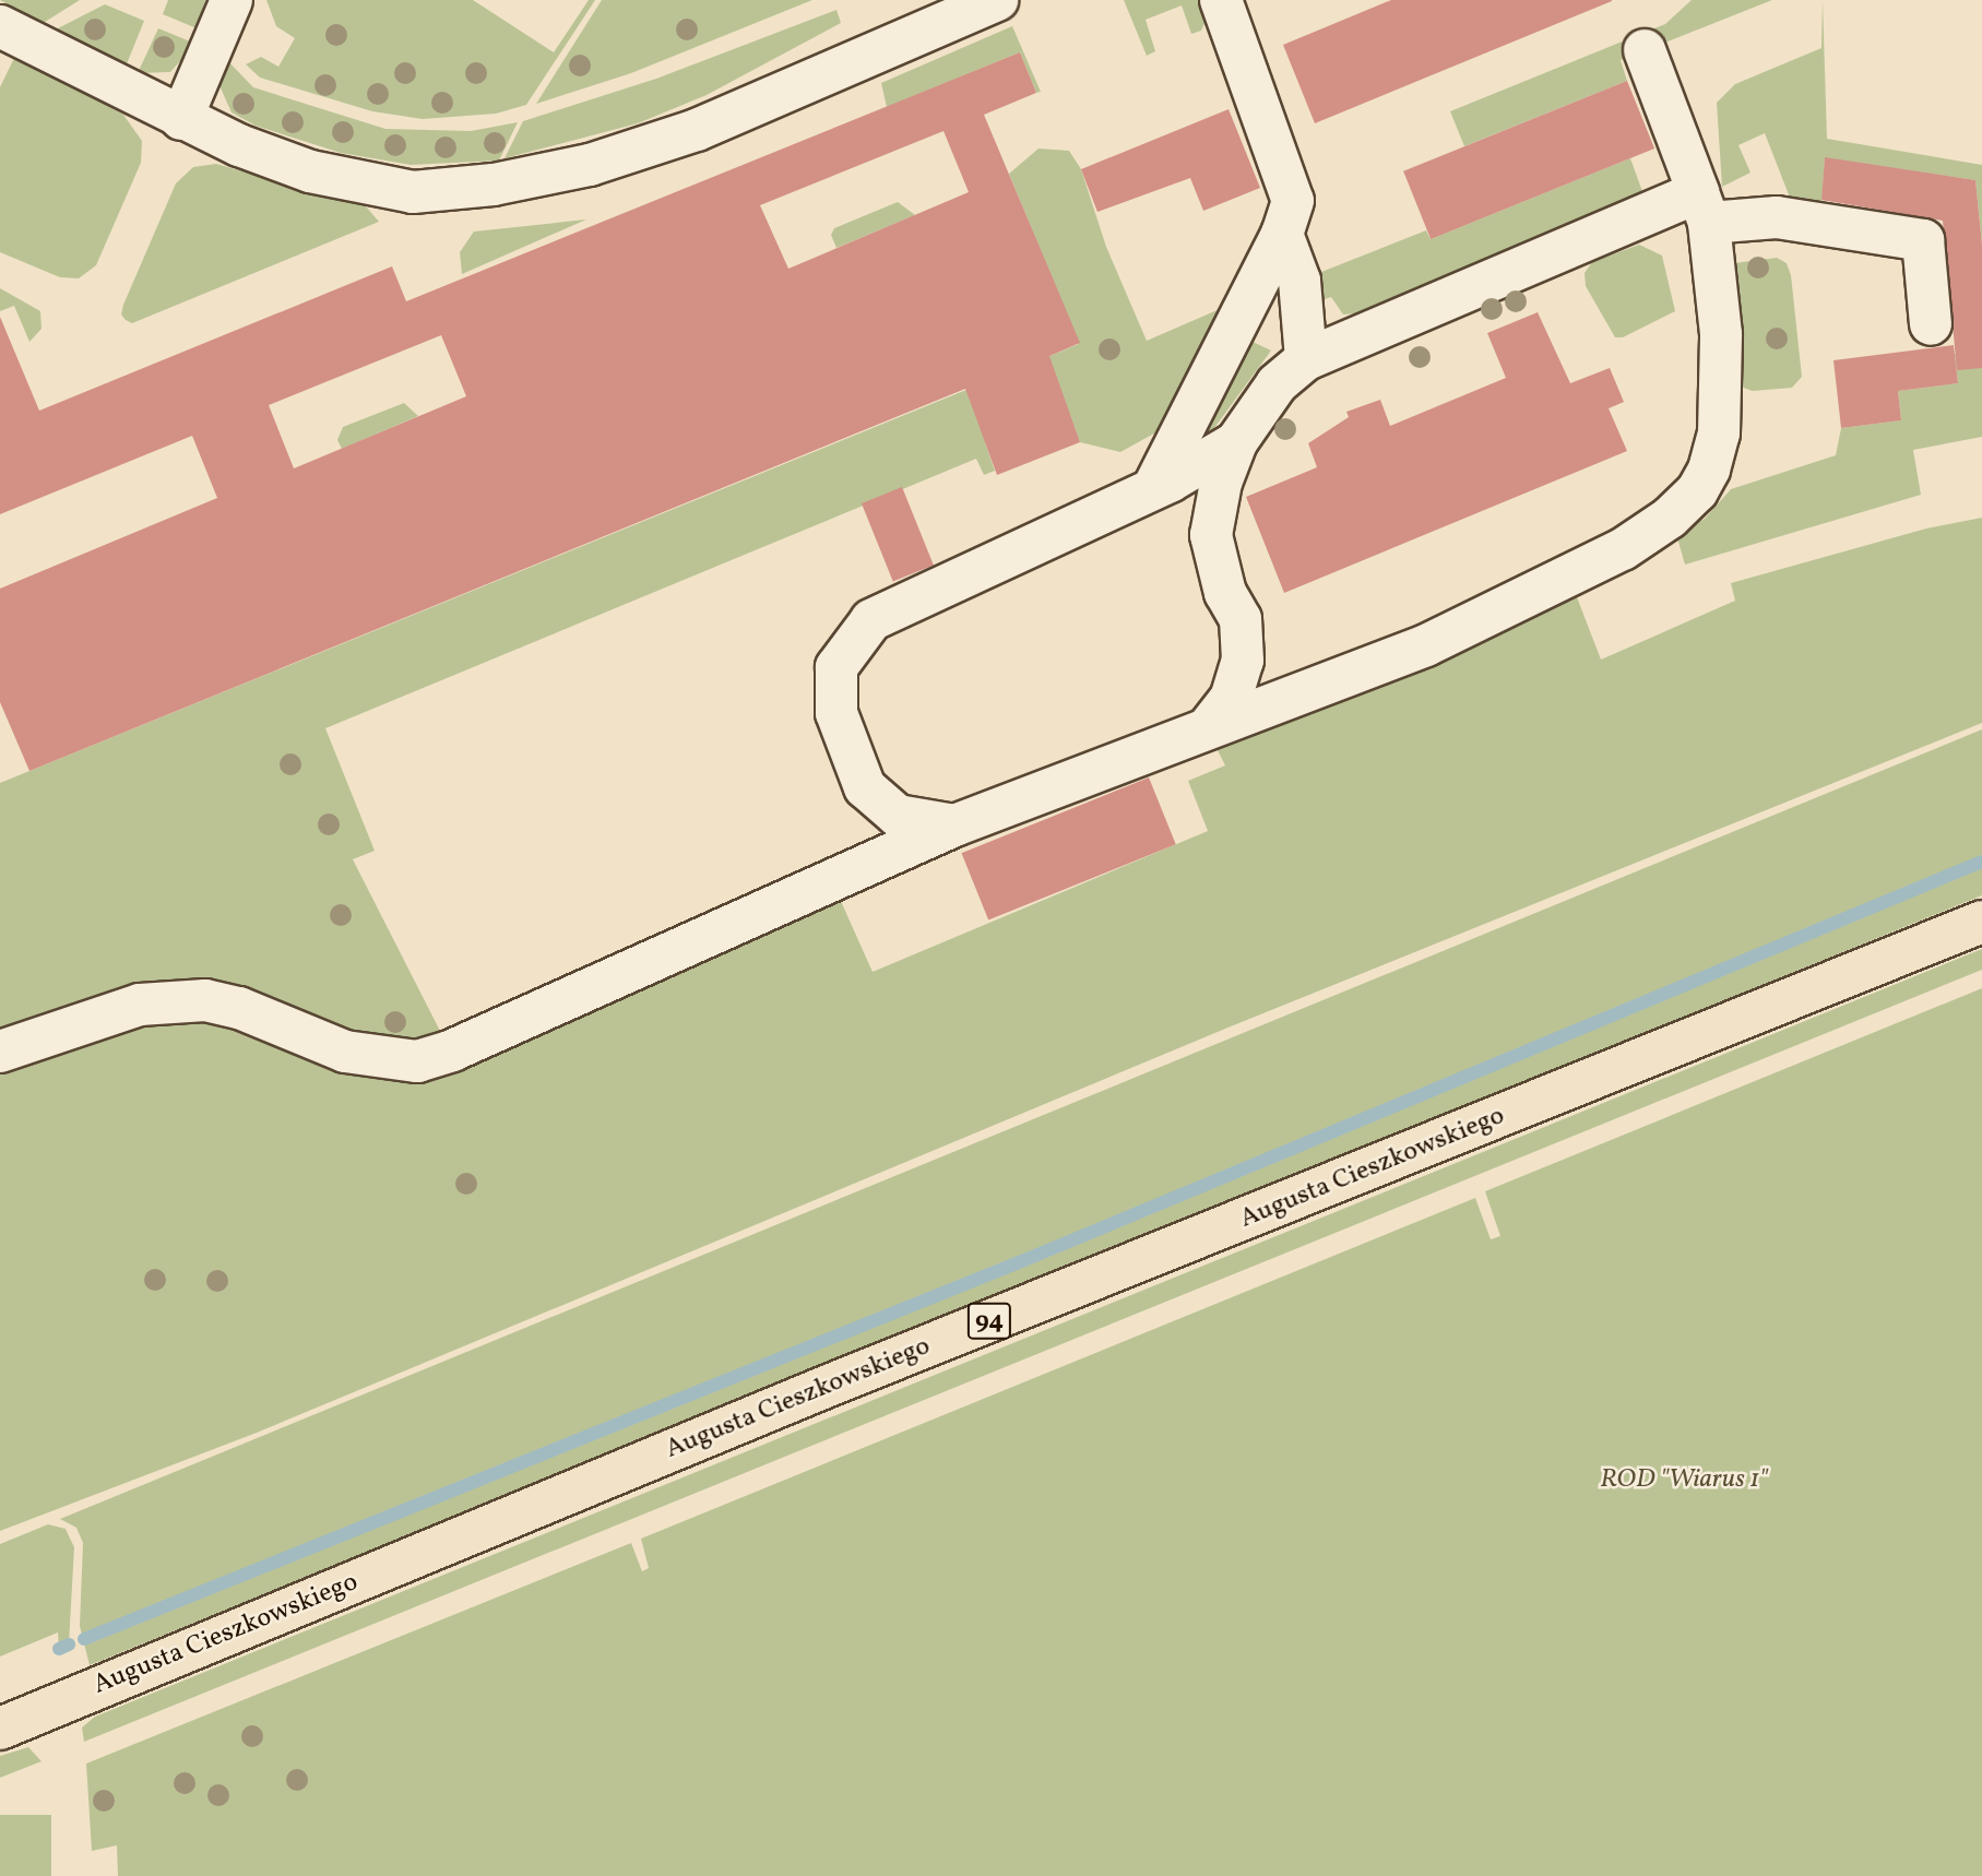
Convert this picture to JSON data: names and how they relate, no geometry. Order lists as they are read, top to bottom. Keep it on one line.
{"streets":{"main road":["Augusta Cieszkowskiego","94"]},"parks":["ROD \"Wiarus 1\""]}
